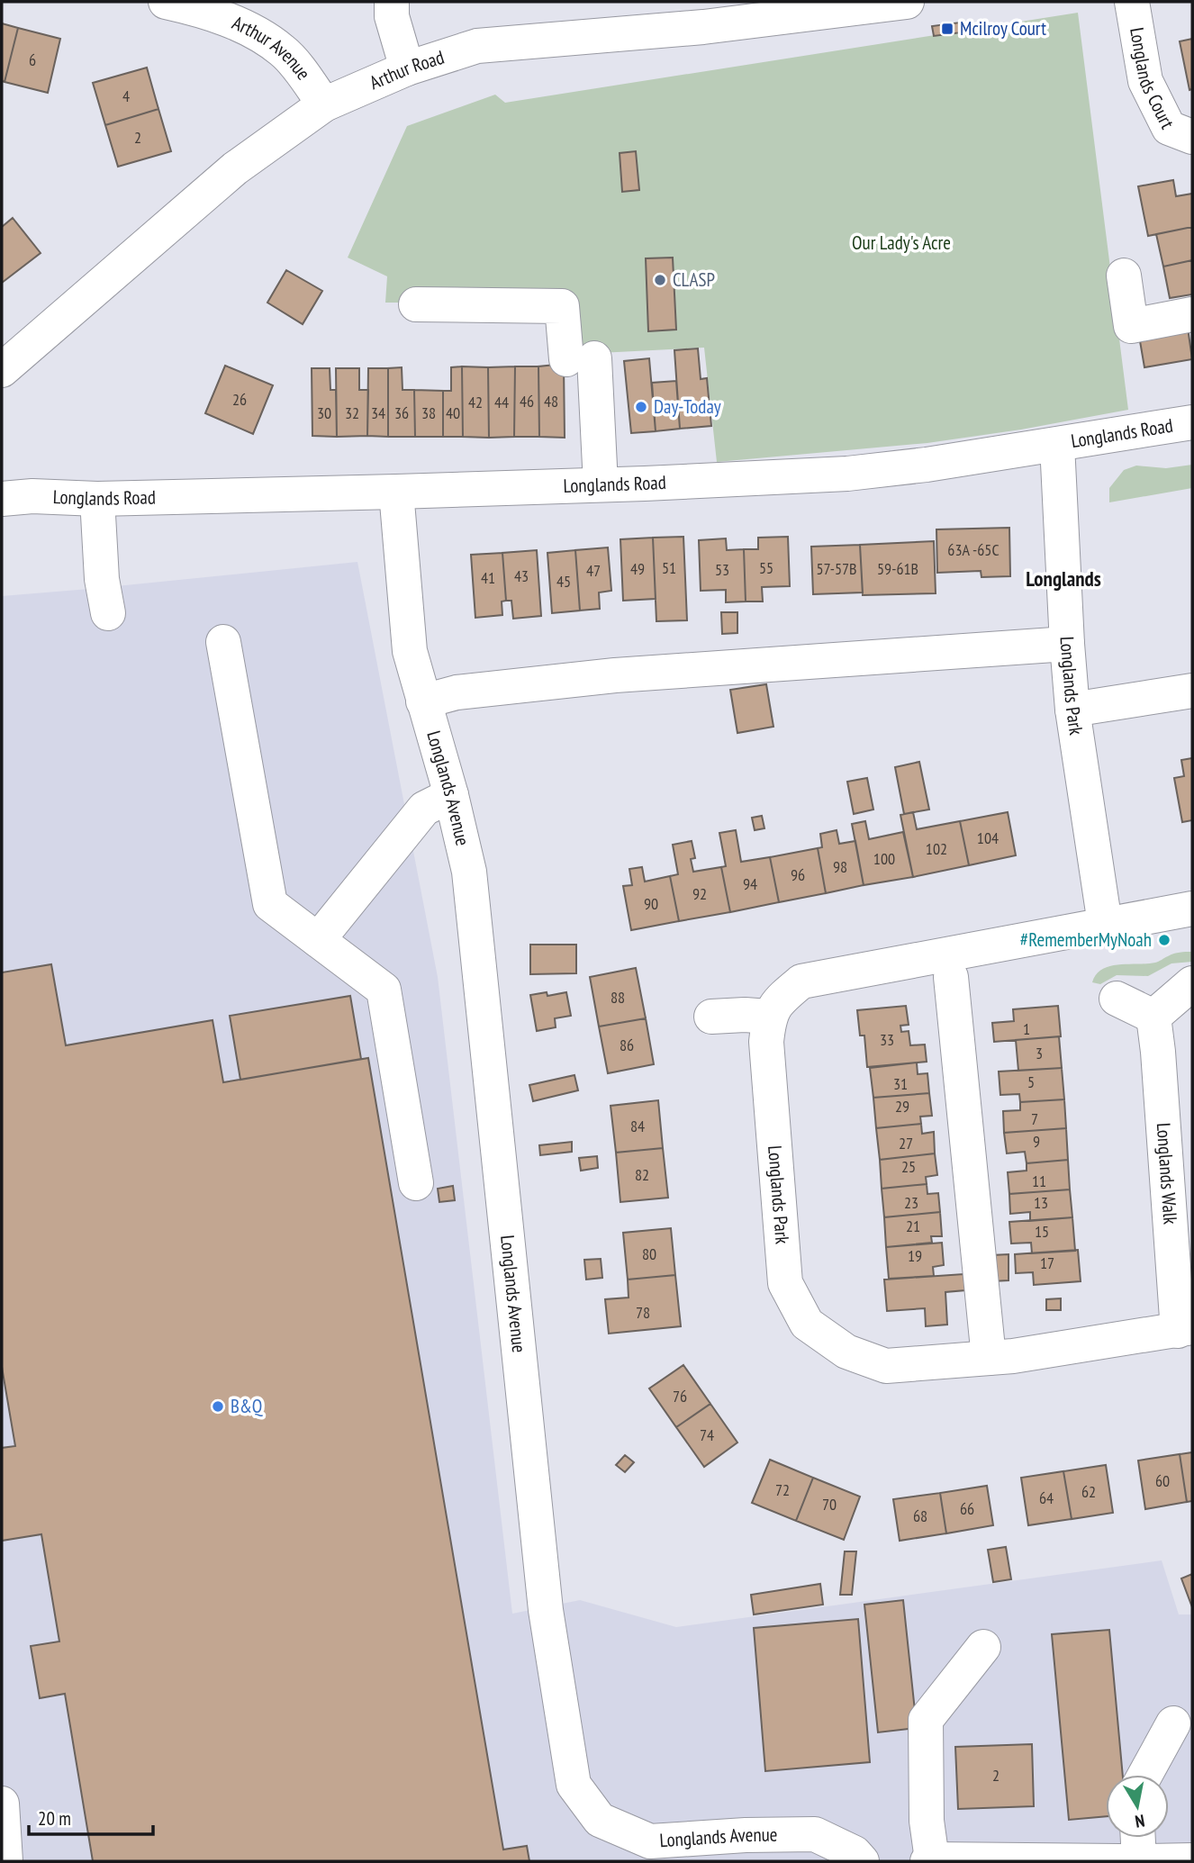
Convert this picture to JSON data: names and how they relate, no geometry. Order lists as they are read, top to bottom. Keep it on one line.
{"streets":{"street":["Arthur Avenue","Arthur Road","Longlands Court","Longlands Road","Longlands Park","Longlands Avenue","Longlands Walk"]},"crossings":[["Arthur Avenue","Arthur Road"],["Longlands Road","Longlands Park"],["Longlands Road","Longlands Avenue"],["Longlands Park","Longlands Walk"]],"districts":["Longlands"],"parks":["Our Lady's Acre"],"places":{"transit":["Mcilroy Court"],"other":["CLASP","Day-Today","#RememberMyNoah","B&Q"]},"house_numbers":["6","4","2","26","46","48","42","44","30","32","34","36","38","40","63A -65C","51","55","49","57-57B","59-61B","53","47","43","41","45","104","102","100","98","96","94","92","90","88","1","33","86","3","5","31","29","7","84","9","27","25","82","11","23","13","21","15","80","19","17","78","76","74","60","72","62","64","70","66","68","2"],"scale_bar":"20 m","north":"bottom"}
